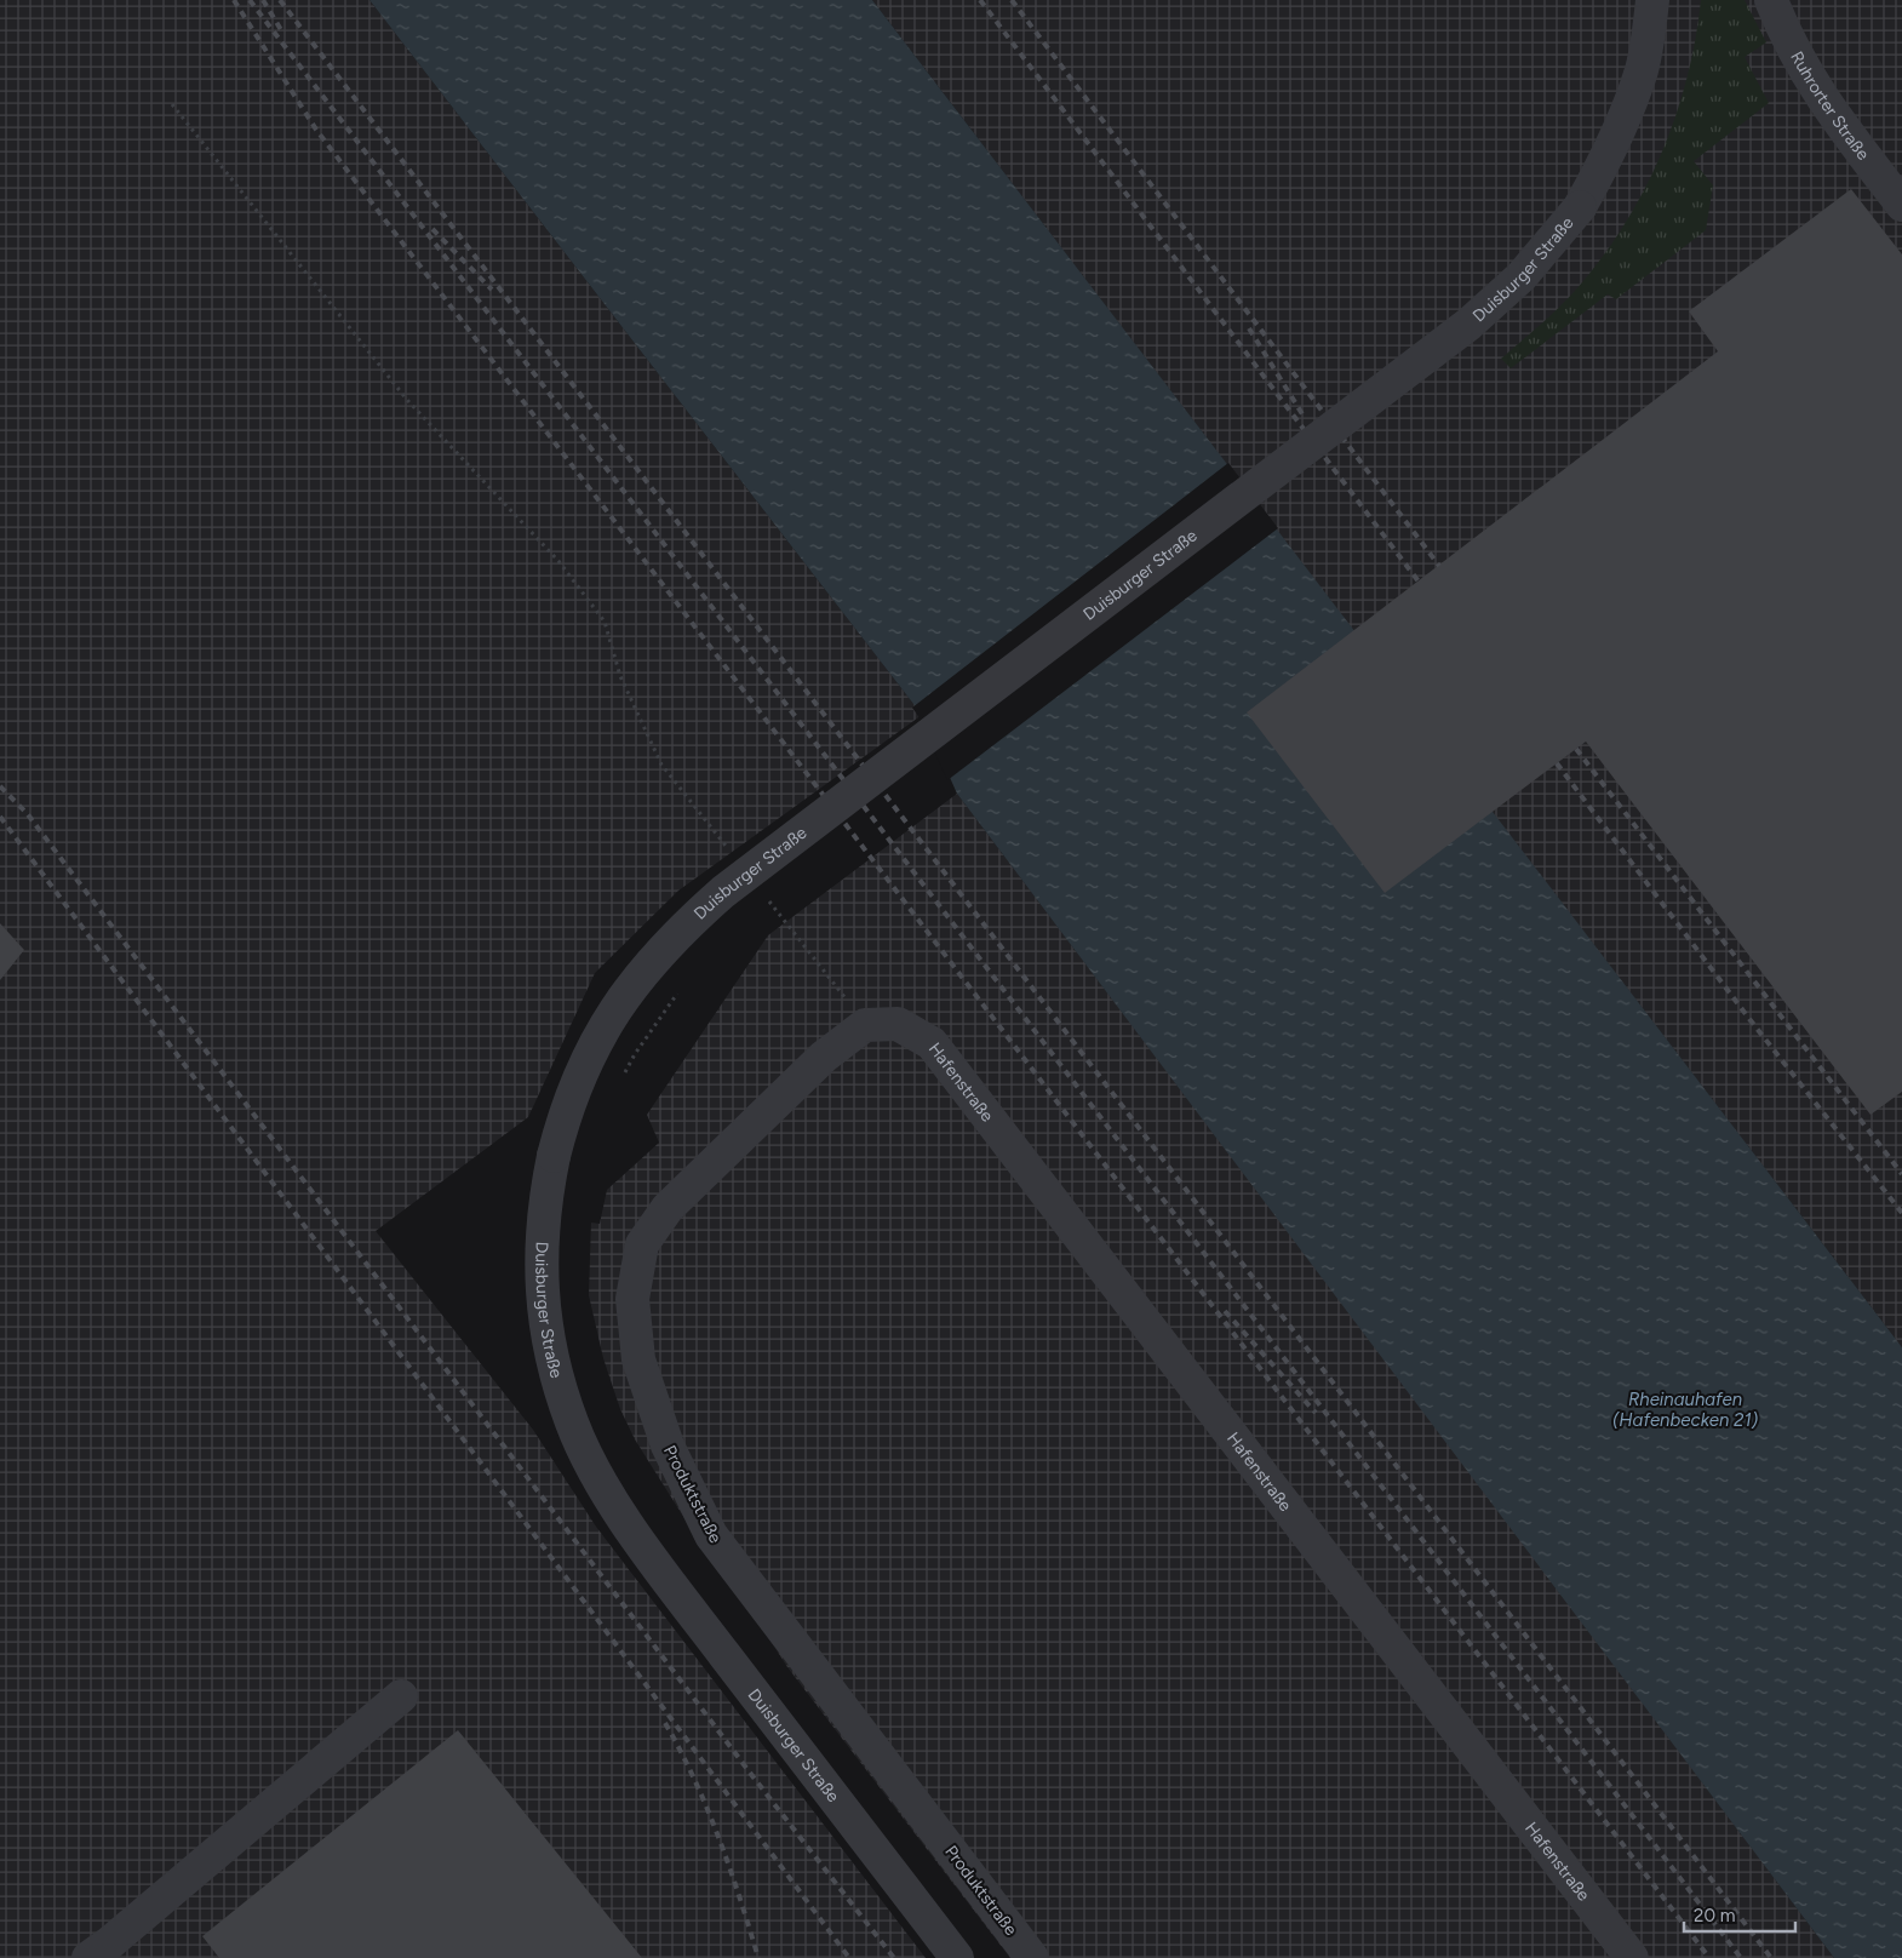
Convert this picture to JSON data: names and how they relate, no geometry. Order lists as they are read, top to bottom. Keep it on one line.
{"streets":{"street":["Ruhrorter Straße","Duisburger Straße","Hafenstraße","Produktstraße"]},"crossings":[["Hafenstraße","Produktstraße"]],"water":["Rheinauhafen (Hafenbecken 21)"],"scale_bar":"20 m"}
